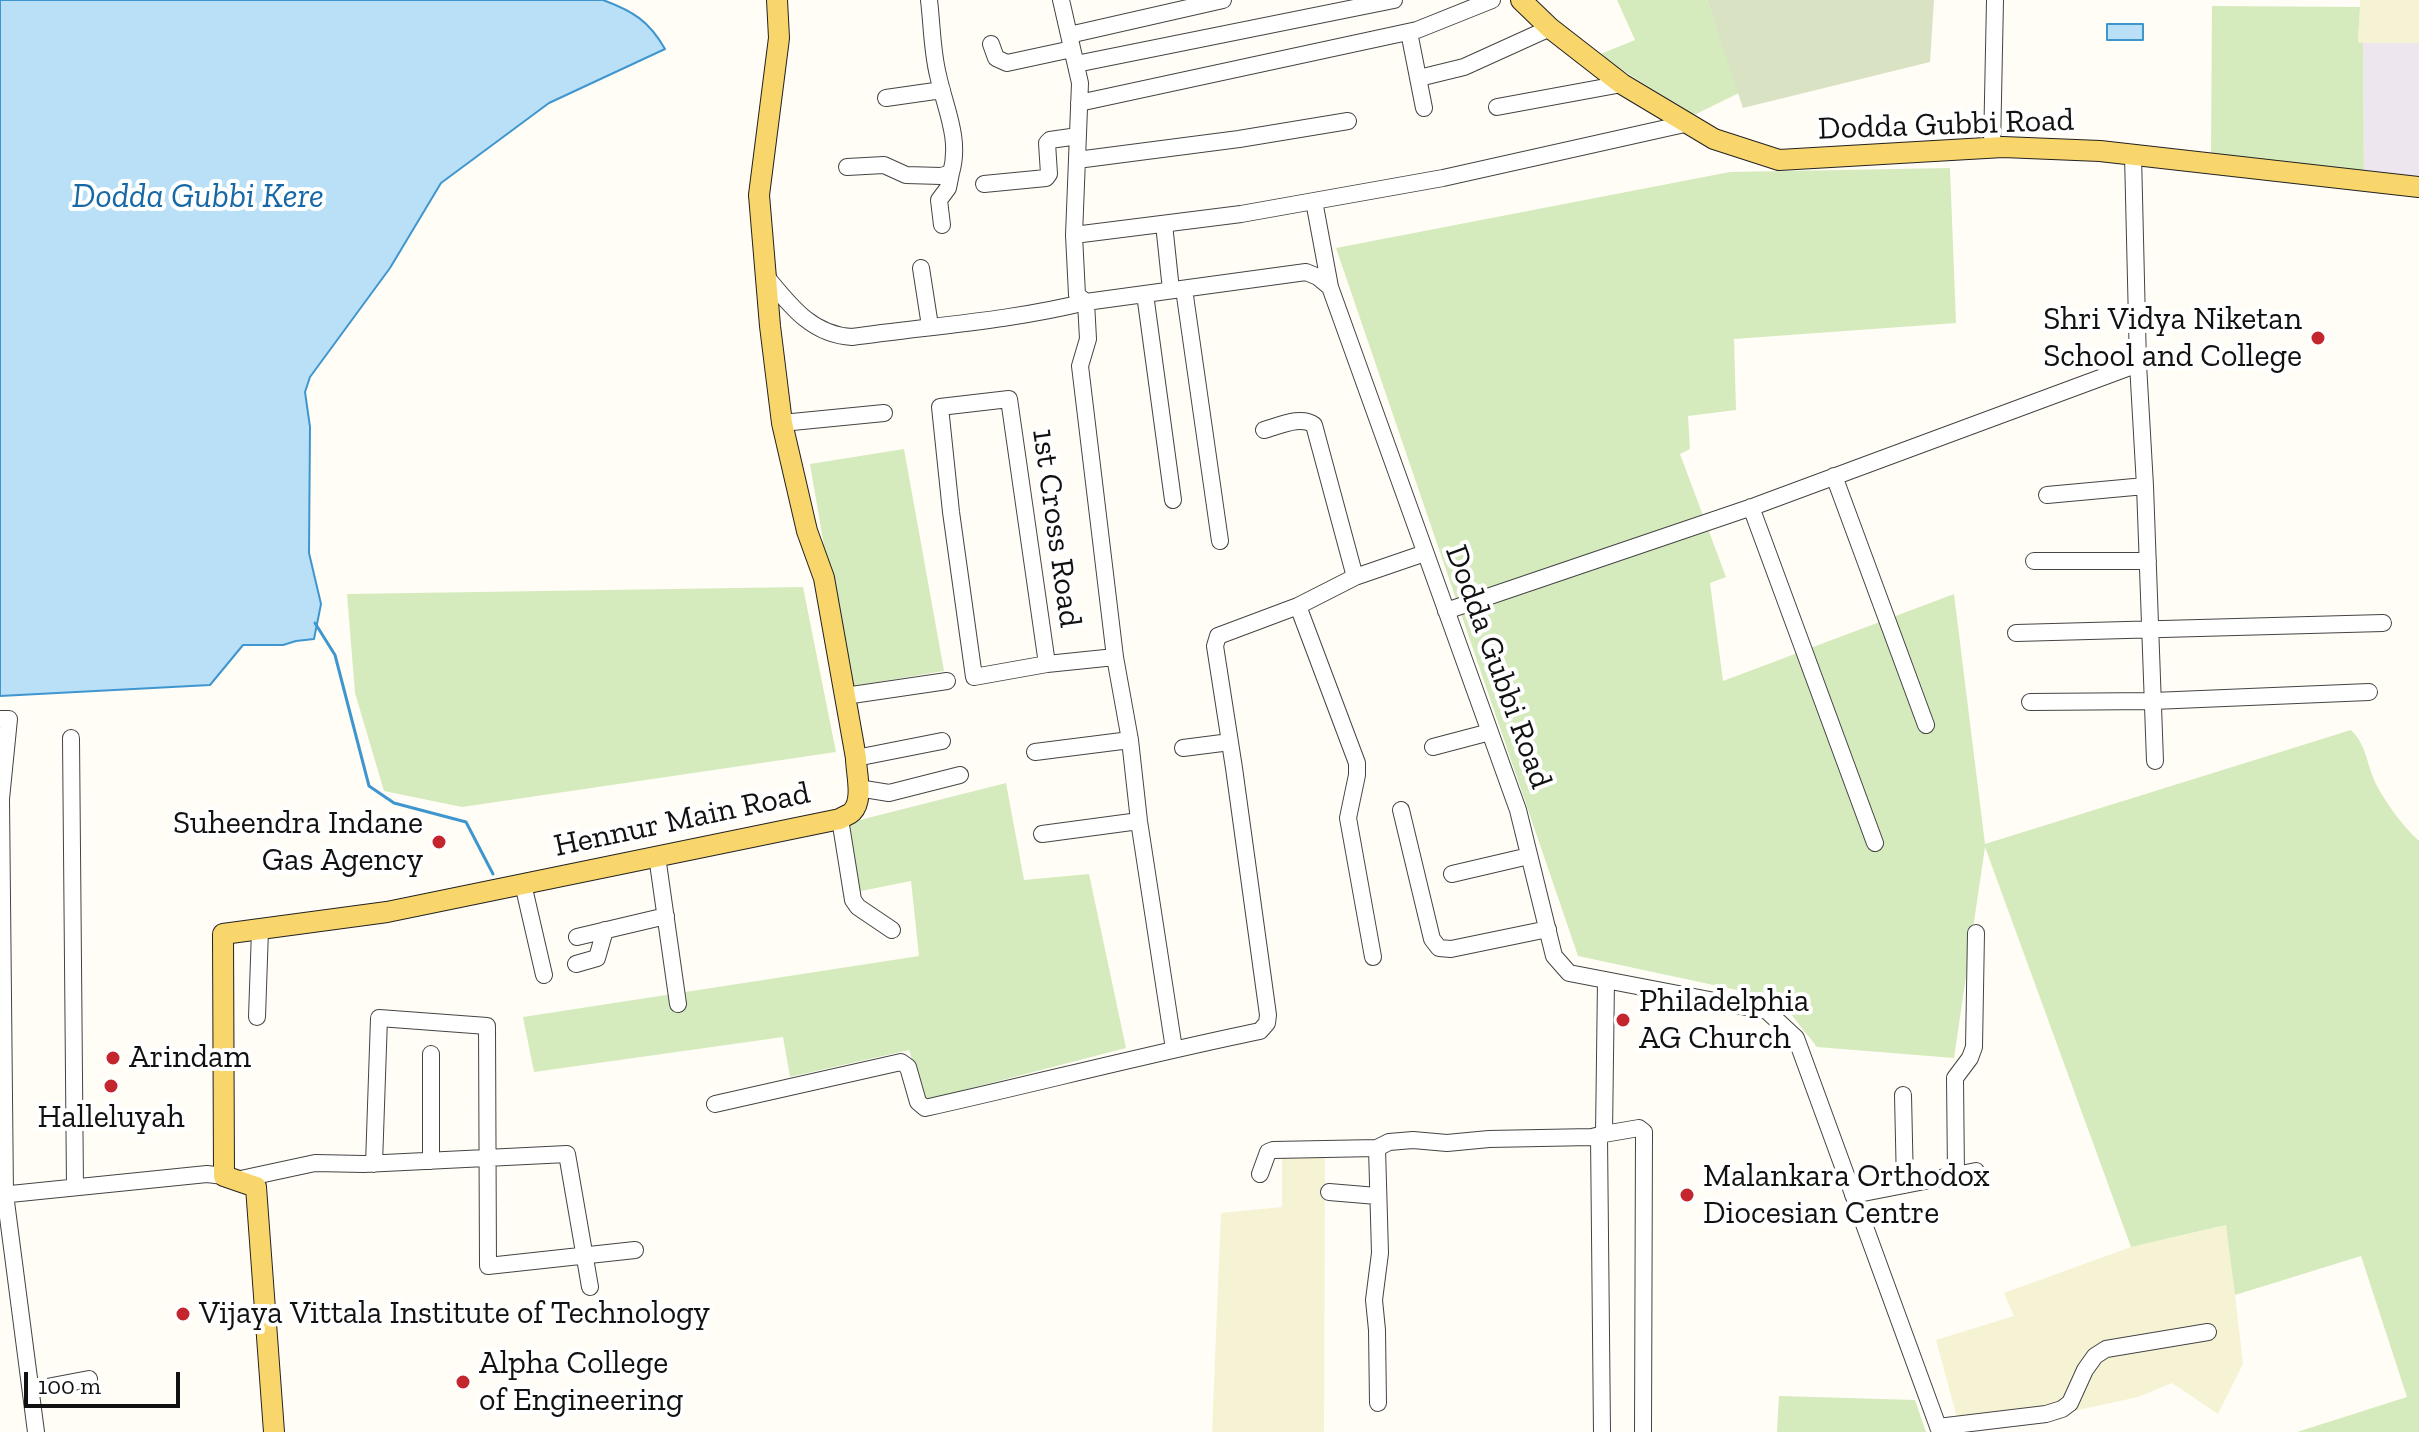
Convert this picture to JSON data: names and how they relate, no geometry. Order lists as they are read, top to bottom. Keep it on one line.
{"streets":{"main road":["Dodda Gubbi Road","Hennur Main Road"],"street":["1st Cross Road"]},"water":["Dodda Gubbi Kere"],"places":["Shri Vidya Niketan School and College","Suheendra Indane Gas Agency","Philadelphia AG Church","Arindam","Halleluyah","Malankara Orthodox Diocesian Centre","Vijaya Vittala Institute of Technology","Alpha College of Engineering"],"scale_bar":"100 m"}
